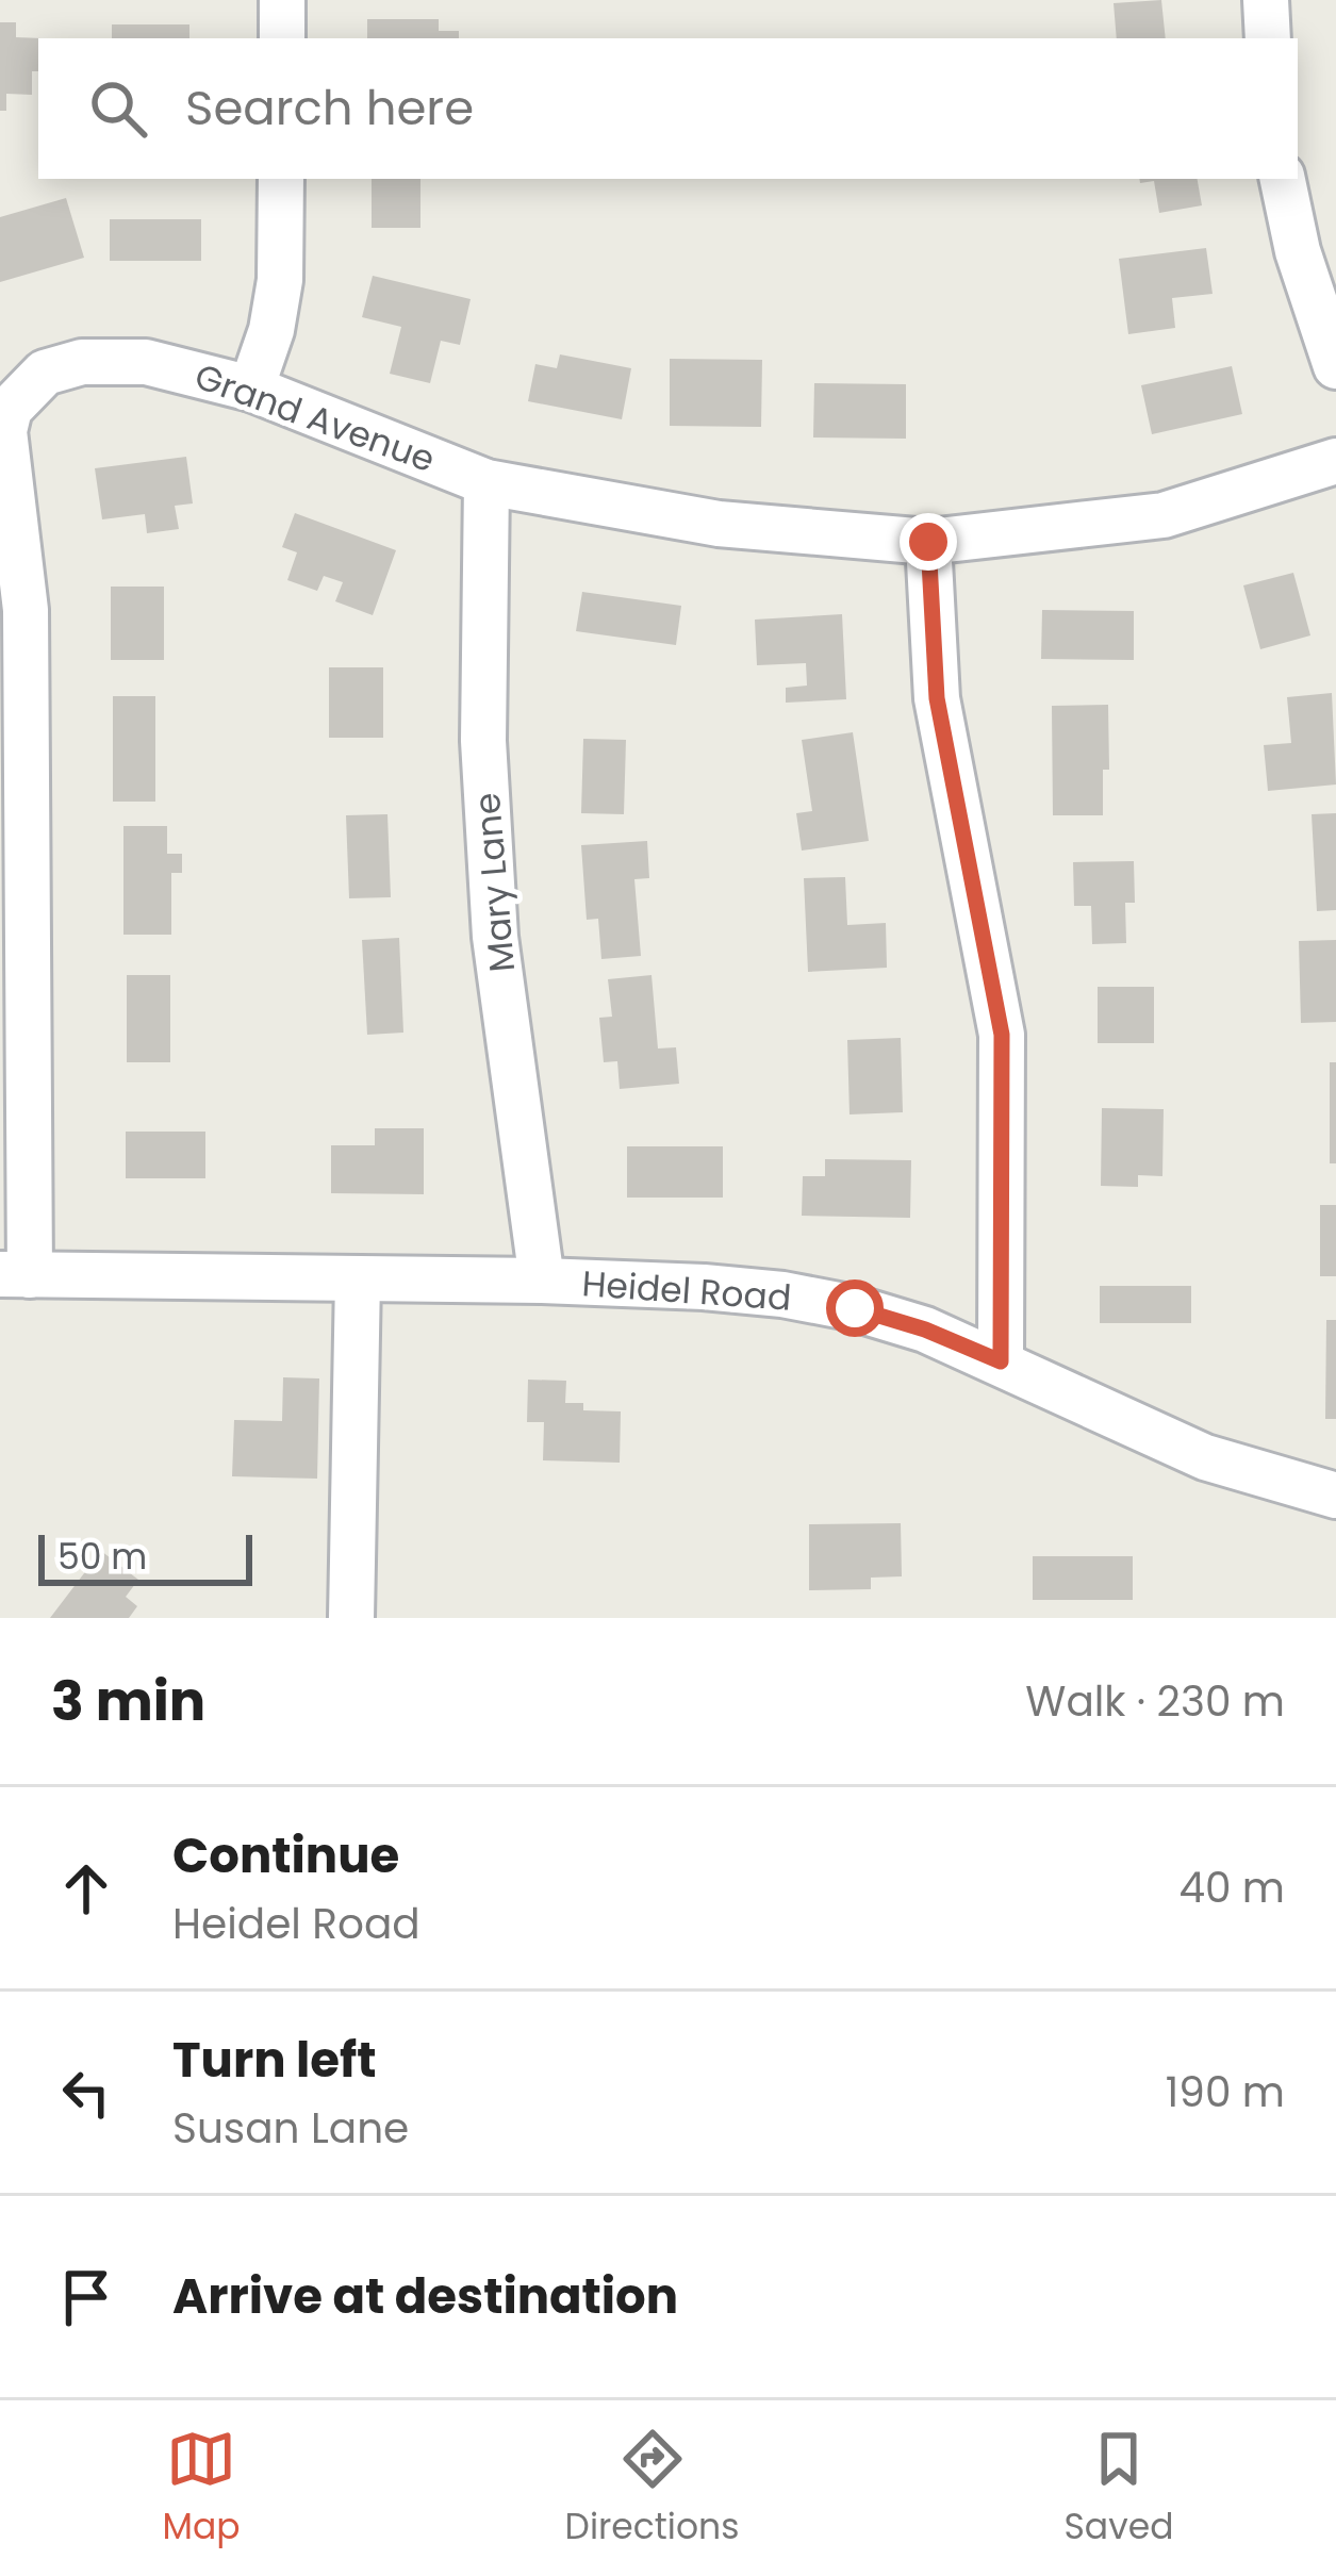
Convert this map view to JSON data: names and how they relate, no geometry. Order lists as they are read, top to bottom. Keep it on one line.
{"streets":{"street":["Grand Avenue","Mary Lane","Heidel Road"]},"crossings":[["Grand Avenue","Mary Lane"],["Grand Avenue","Heidel Road"],["Mary Lane","Heidel Road"]],"scale_bar":"50 m","page":{"search":"Search here","scale":"50 m","heading":["3 min","Walk · 230 m"],"list":[["Continue","Heidel Road","40 m"],["Turn left","Susan Lane","190 m"],"Arrive at destination"],"nav":["Map","Directions","Saved"]}}
